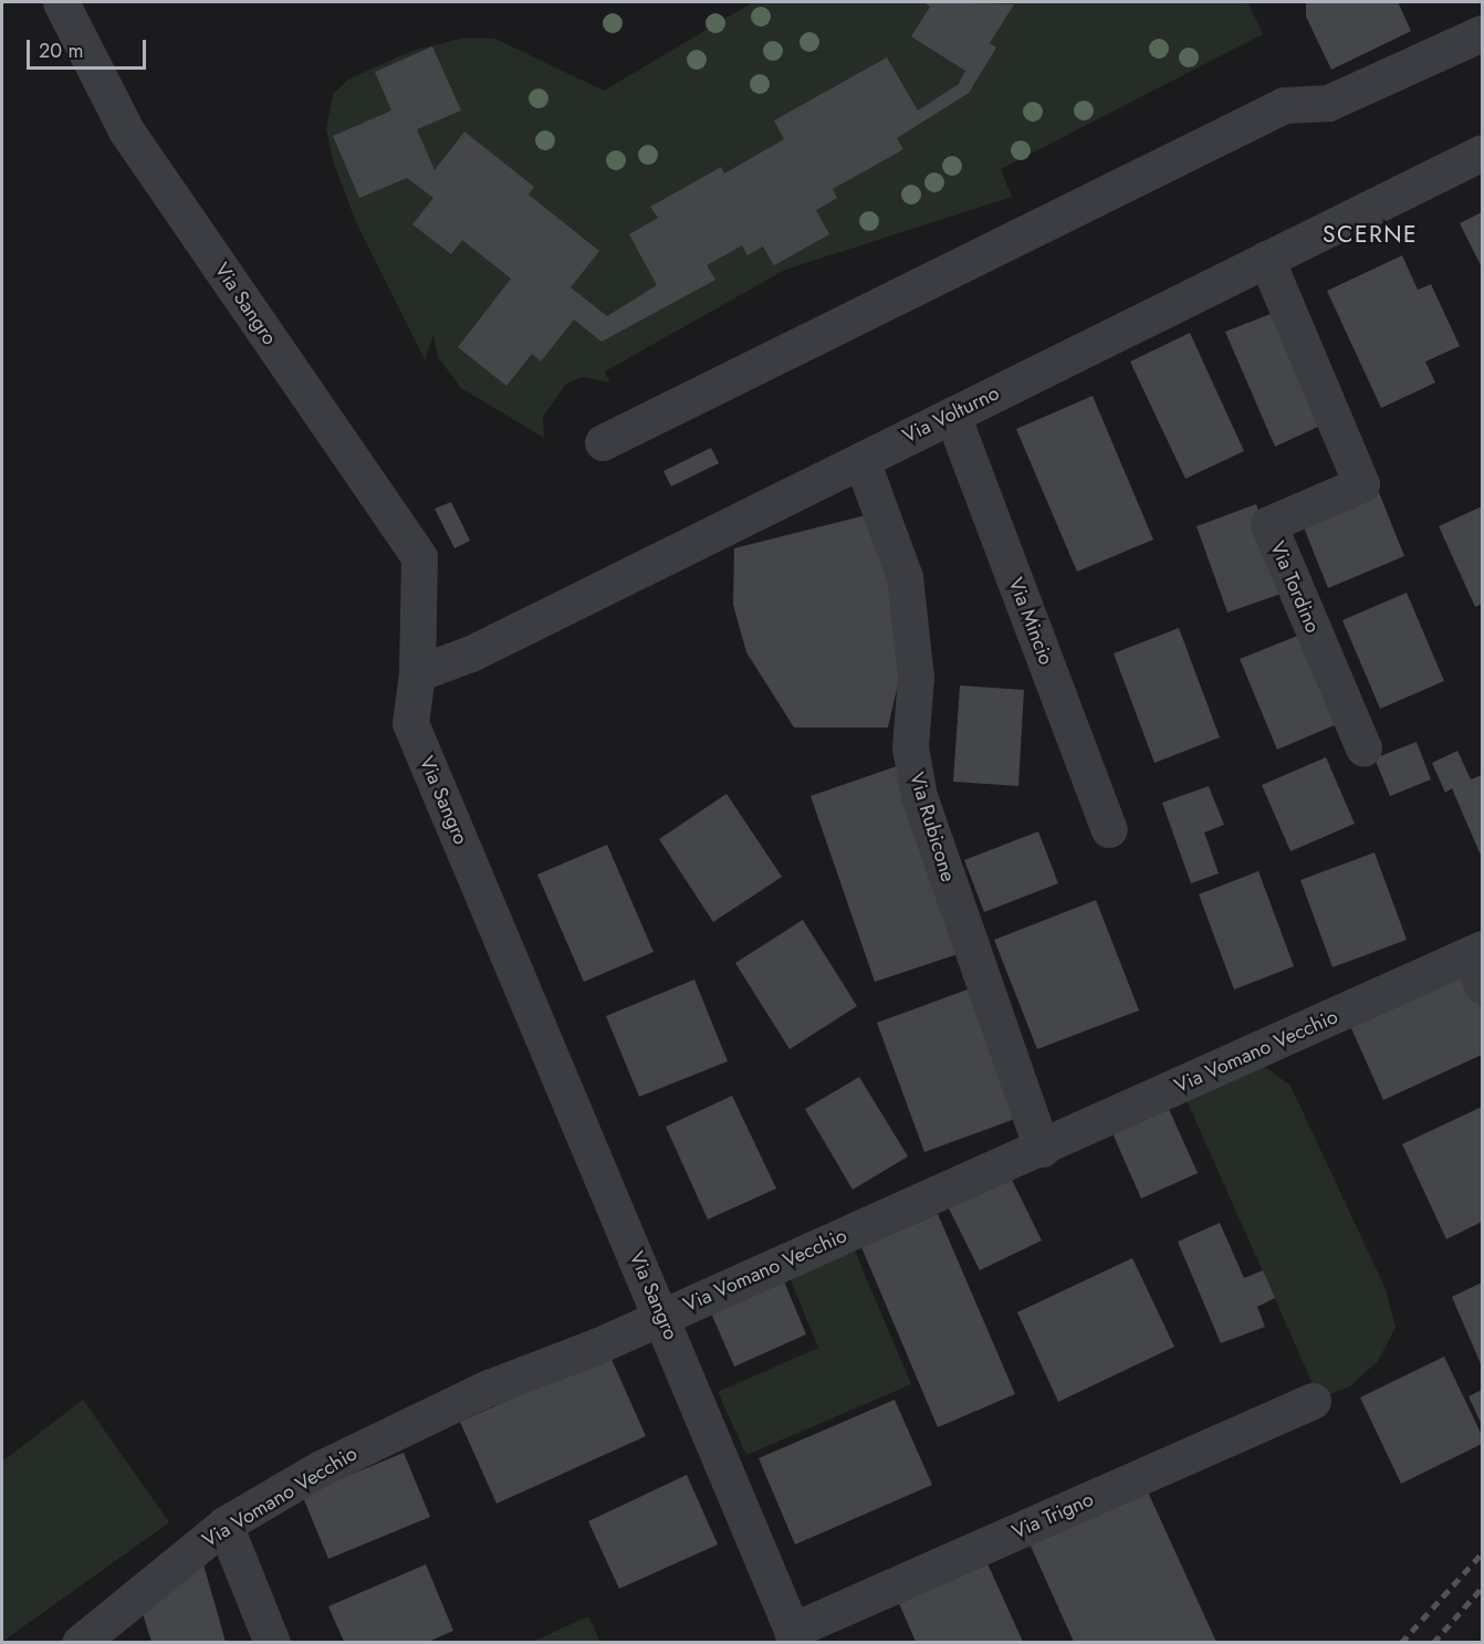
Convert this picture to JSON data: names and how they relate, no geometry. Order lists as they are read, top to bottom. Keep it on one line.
{"streets":{"street":["Via Sangro","Via Volturno","Via Tordino","Via Mincio","Via Rubicone","Via Vomano Vecchio","Via Trigno"]},"crossings":[["Via Sangro","Via Volturno"],["Via Sangro","Via Vomano Vecchio"],["Via Sangro","Via Trigno"],["Via Volturno","Via Tordino"],["Via Volturno","Via Mincio"],["Via Volturno","Via Rubicone"],["Via Rubicone","Via Vomano Vecchio"]],"districts":["SCERNE"],"scale_bar":"20 m"}
